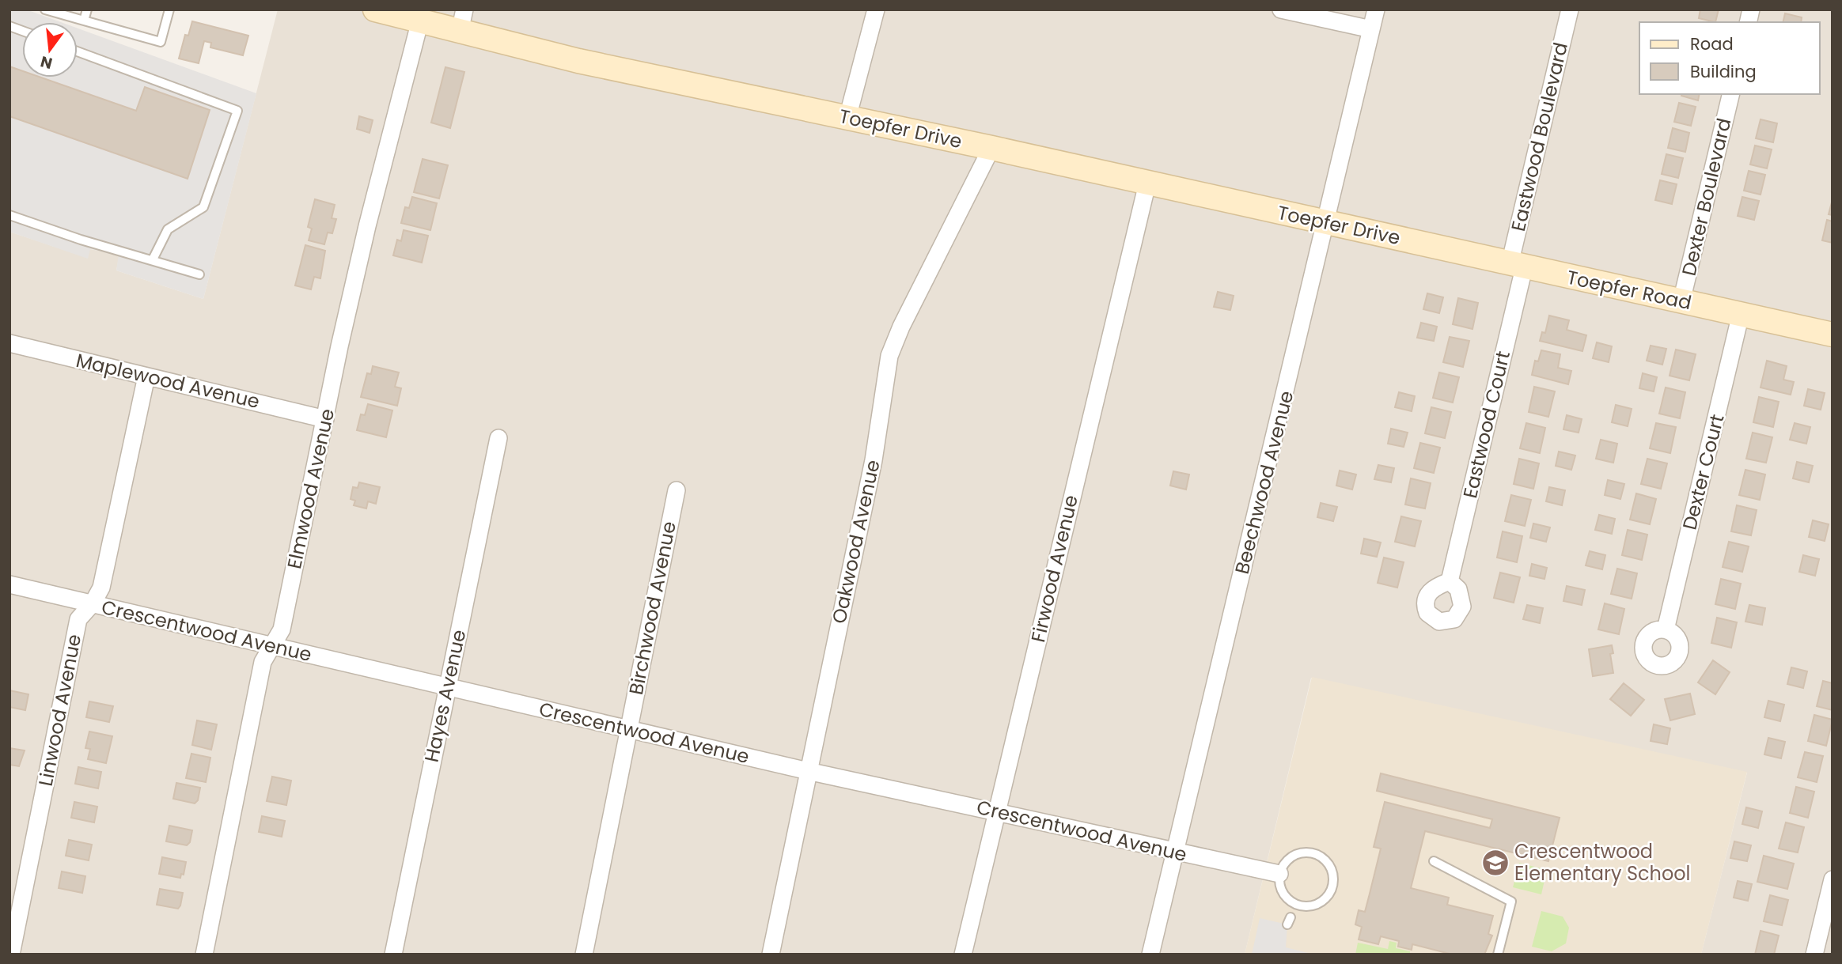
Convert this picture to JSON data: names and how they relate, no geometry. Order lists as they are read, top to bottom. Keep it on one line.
{"streets":{"street":["Toepfer Drive","Eastwood Boulevard","Dexter Boulevard","Toepfer Road","Maplewood Avenue","Eastwood Court","Dexter Court","Beechwood Avenue","Elmwood Avenue","Oakwood Avenue","Firwood Avenue","Birchwood Avenue","Crescentwood Avenue","Hayes Avenue","Linwood Avenue"]},"crossings":[["Toepfer Drive","Toepfer Road"],["Toepfer Drive","Beechwood Avenue"],["Toepfer Drive","Elmwood Avenue"],["Toepfer Drive","Oakwood Avenue"],["Toepfer Drive","Firwood Avenue"],["Eastwood Boulevard","Toepfer Road"],["Eastwood Boulevard","Eastwood Court"],["Dexter Boulevard","Toepfer Road"],["Toepfer Road","Eastwood Court"],["Toepfer Road","Dexter Court"],["Maplewood Avenue","Elmwood Avenue"],["Maplewood Avenue","Linwood Avenue"],["Beechwood Avenue","Crescentwood Avenue"],["Elmwood Avenue","Crescentwood Avenue"],["Oakwood Avenue","Crescentwood Avenue"],["Firwood Avenue","Crescentwood Avenue"],["Birchwood Avenue","Crescentwood Avenue"],["Crescentwood Avenue","Hayes Avenue"],["Crescentwood Avenue","Linwood Avenue"]],"places":{"school or university":["Crescentwood Elementary School"]},"legend":["Road","Building"],"north":"bottom"}
